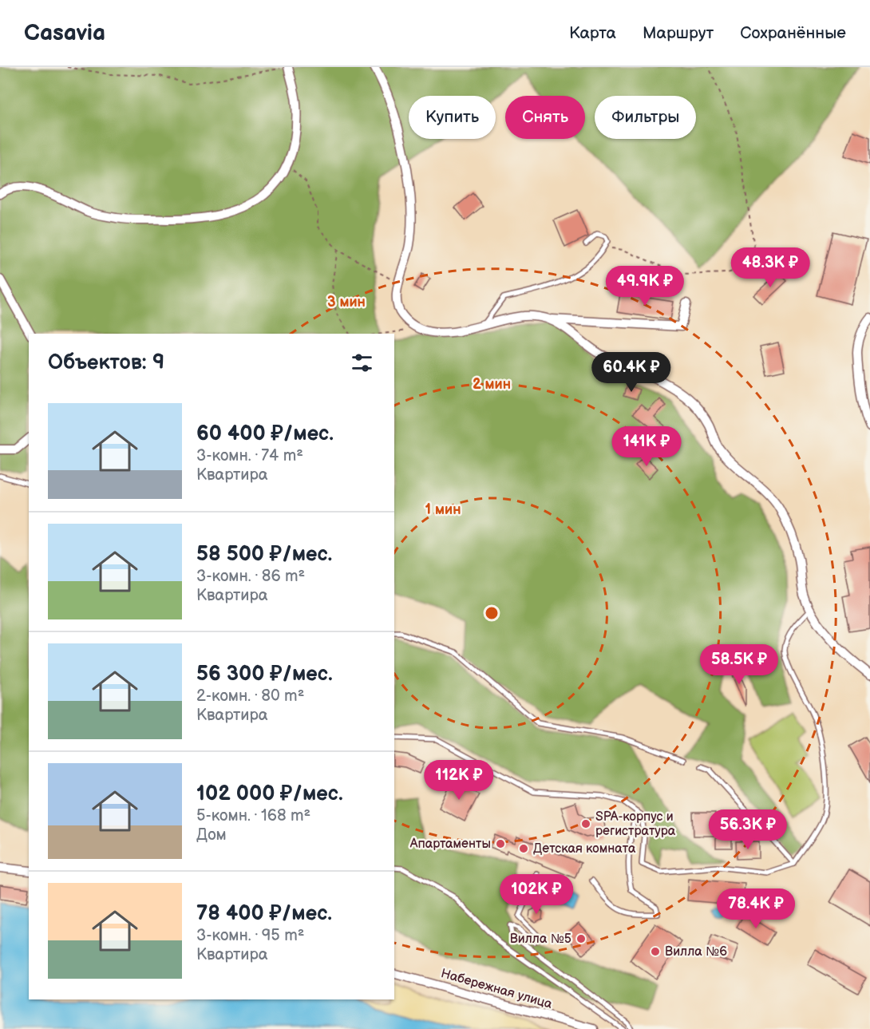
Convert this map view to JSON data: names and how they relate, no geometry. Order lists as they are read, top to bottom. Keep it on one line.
{"streets":{"street":["Набережная улица"]},"places":["SPA-корпус и регистратура","Апартаменты","Детская комната","Вилла №5","Вилла №6"],"page":{"header":"Casavia","nav":["Карта","Маршрут","Сохранённые"],"chip":["Купить","Снять","Фильтры"],"price":["48.3K ₽","49.9K ₽","60.4K ₽","141K ₽","58.5K ₽","112K ₽","56.3K ₽","102K ₽","78.4K ₽"],"heading":"Объектов: 9","list":[{"name":"60 400 ₽/мес.","note":"3-комн. · 74 m² · Квартира"},{"name":"58 500 ₽/мес.","note":"3-комн. · 86 m² · Квартира"},{"name":"56 300 ₽/мес.","note":"2-комн. · 80 m² · Квартира"},{"name":"102 000 ₽/мес.","note":"5-комн. · 168 m² · Дом"},{"name":"78 400 ₽/мес.","note":"3-комн. · 95 m² · Квартира"}]},"rings":["3 мин","2 мин","1 мин"]}
